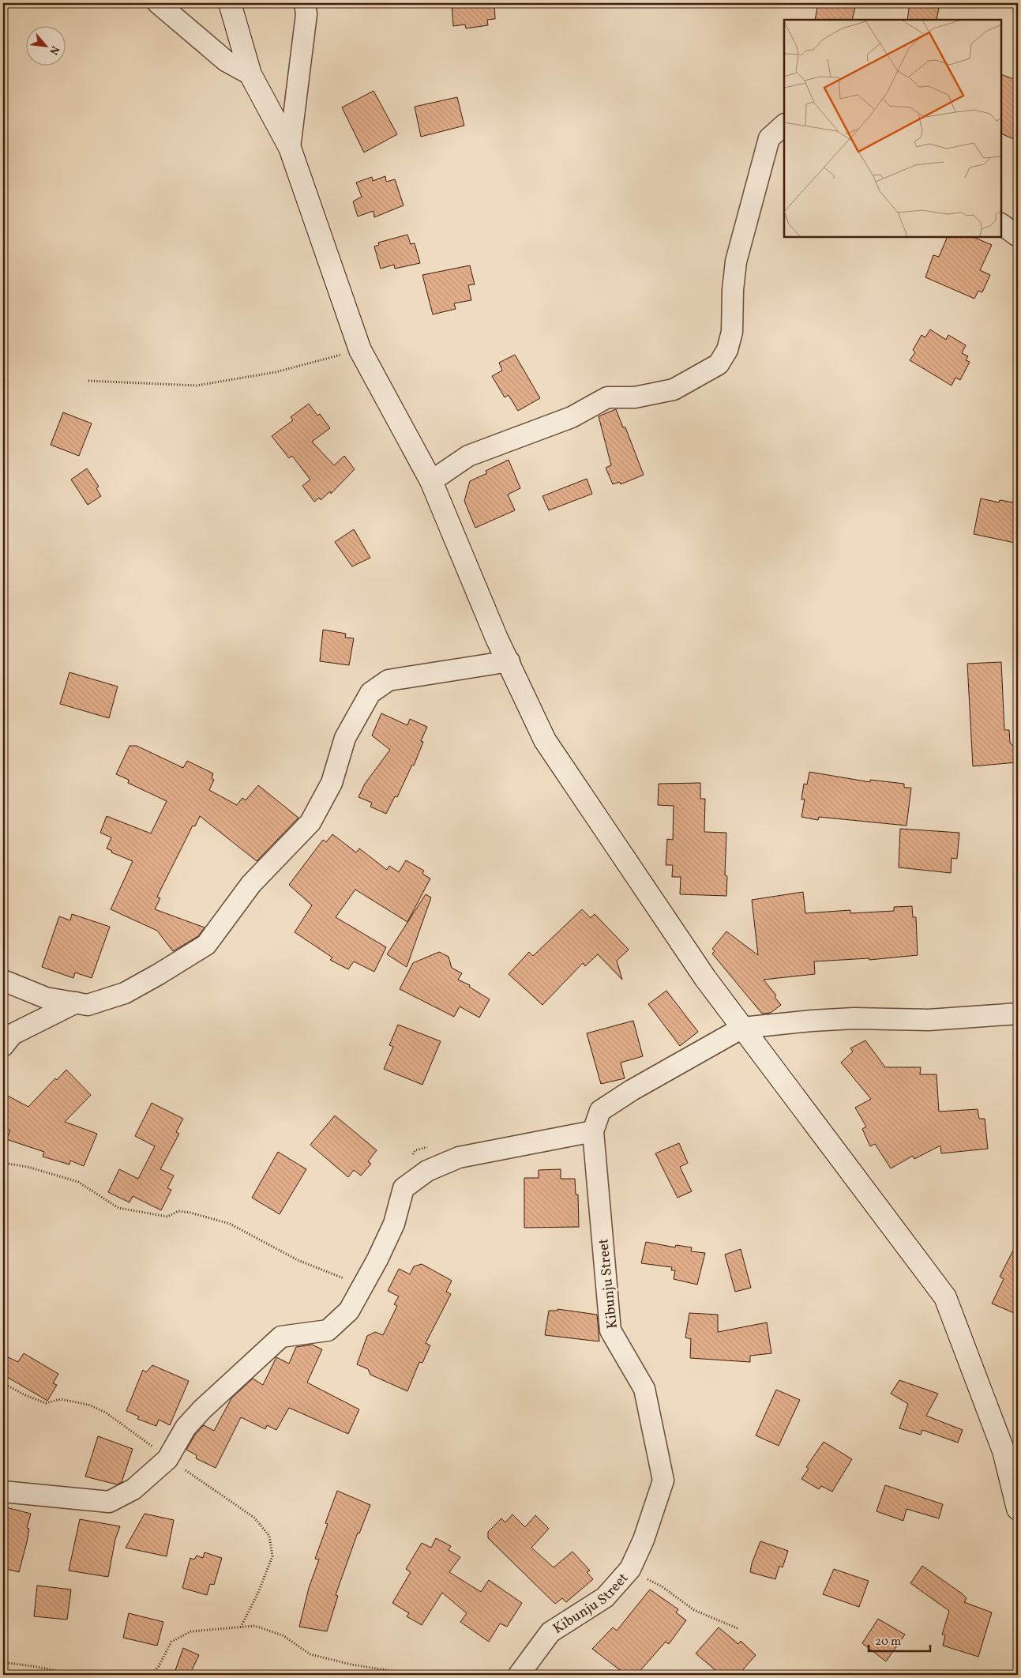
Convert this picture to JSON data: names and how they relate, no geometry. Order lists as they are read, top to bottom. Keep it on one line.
{"streets":{"street":["Kibunju Street"]},"scale_bar":"20 m","north":"bottom right"}
